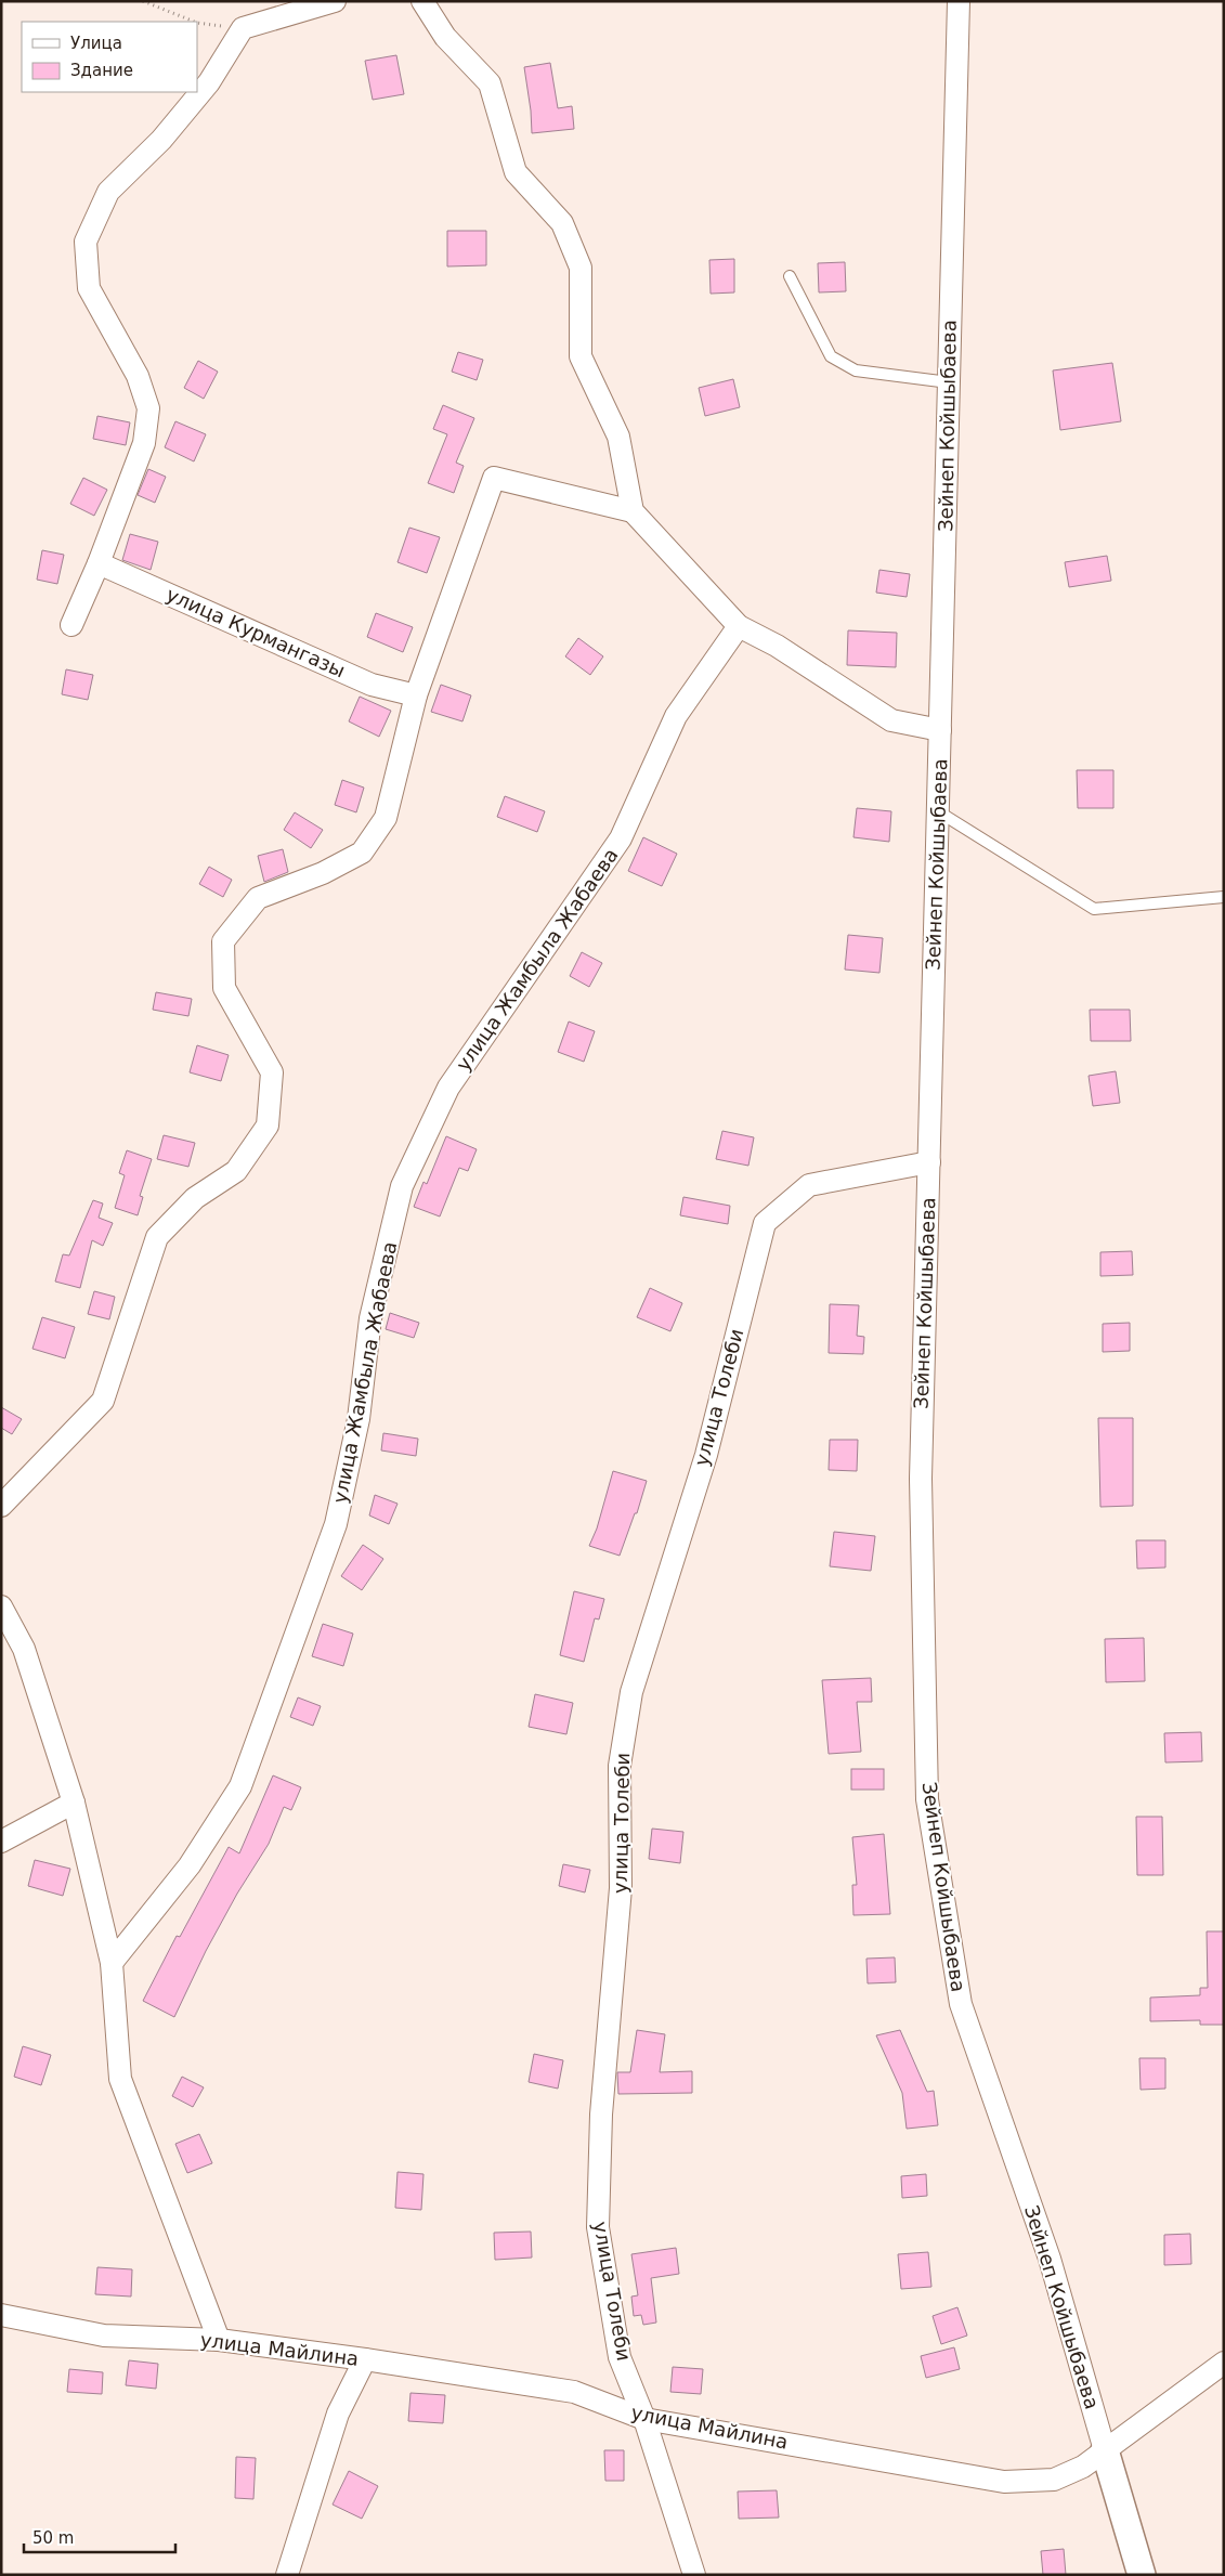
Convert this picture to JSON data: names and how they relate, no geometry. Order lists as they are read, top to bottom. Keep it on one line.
{"streets":{"street":["Зейнеп Койшыбаева","улица Курмангазы","улица Жамбыла Жабаева","улица Толеби","улица Майлина"]},"crossings":[["Зейнеп Койшыбаева","улица Толеби"],["Зейнеп Койшыбаева","улица Майлина"],["улица Толеби","улица Майлина"]],"legend":["Улица","Здание"],"scale_bar":"50 m"}
